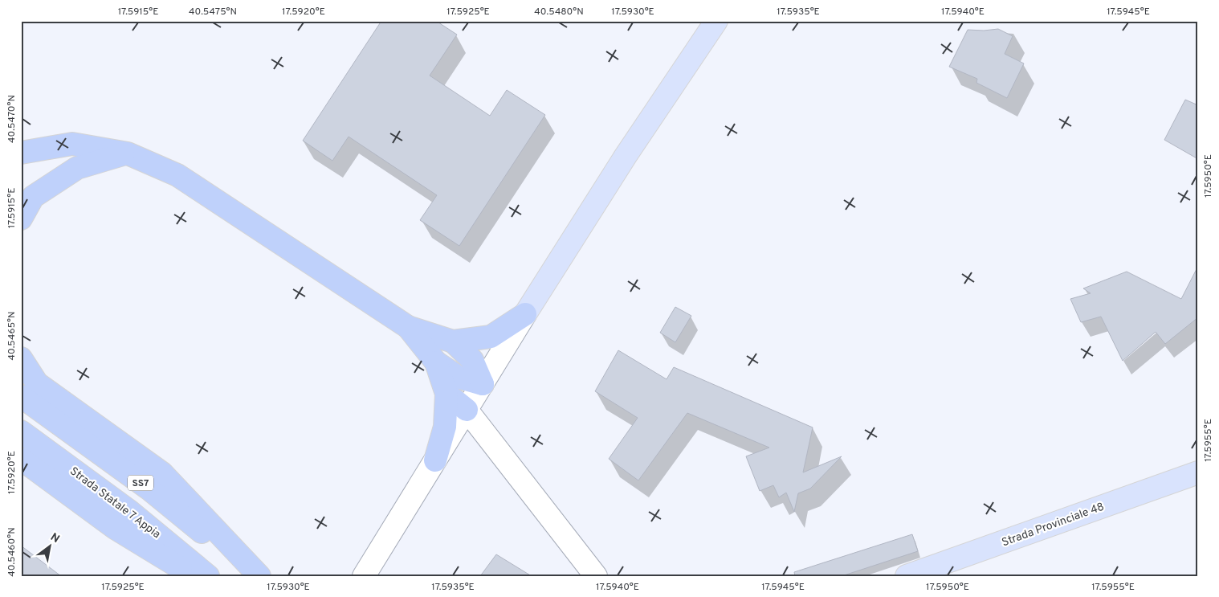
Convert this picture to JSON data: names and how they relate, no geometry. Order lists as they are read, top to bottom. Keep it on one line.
{"streets":{"highway":["SS7","Strada Statale 7 Appia"],"main road":["Strada Provinciale 48"]},"north":"top right","coordinates":["17.5915°E","40.5475°N","17.5920°E","17.5925°E","40.5480°N","17.5930°E","17.5935°E","17.5940°E","17.5945°E","40.5470°N","17.5950°E","40.5465°N","17.5955°E","40.5460°N"]}
